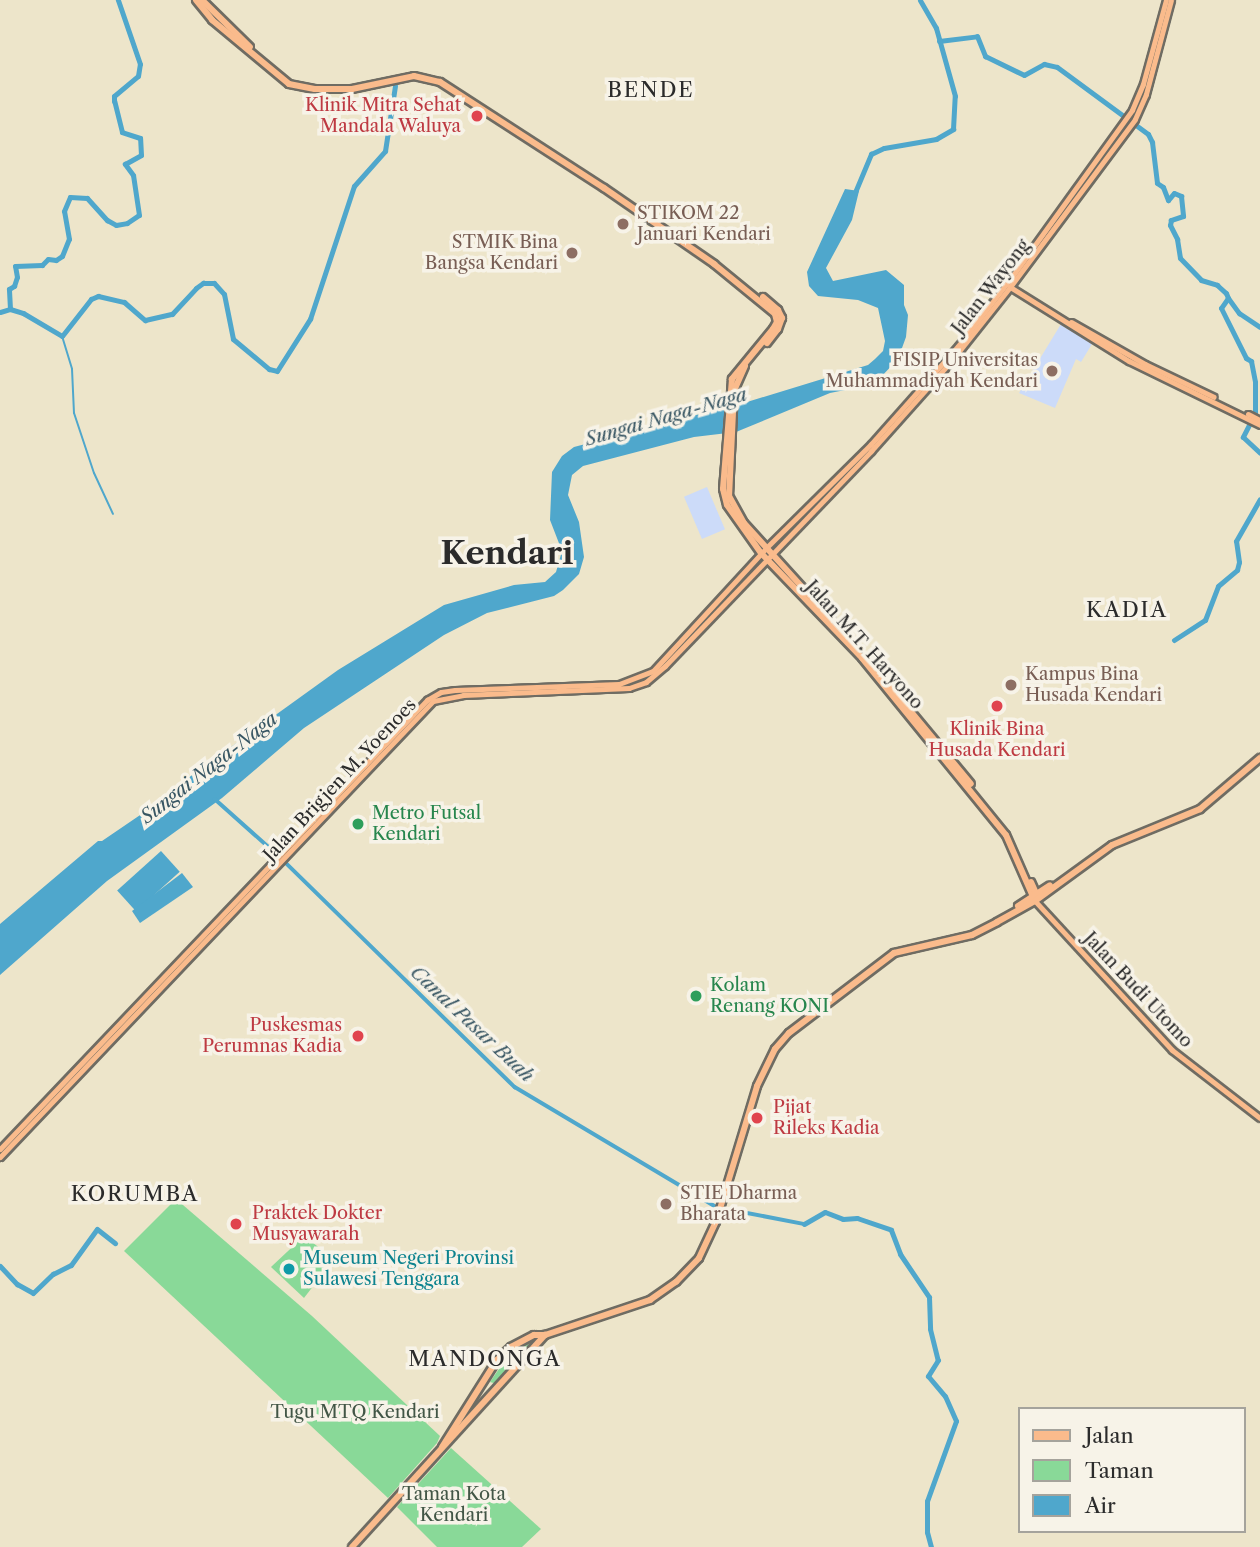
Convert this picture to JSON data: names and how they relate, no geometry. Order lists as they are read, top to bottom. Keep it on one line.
{"streets":{"highway":["Jalan M.T. Haryono"],"main road":["Jalan Wayong","Jalan Brigjen M. Yoenoes","Jalan Budi Utomo"]},"crossings":[["Jalan Wayong","Jalan M.T. Haryono"],["Jalan Wayong","Jalan Brigjen M. Yoenoes"],["Jalan M.T. Haryono","Jalan Brigjen M. Yoenoes"],["Jalan M.T. Haryono","Jalan Budi Utomo"]],"districts":["BENDE","Kendari","KADIA","KORUMBA","MANDONGA"],"water":["Sungai Naga-Naga","Canal Pasar Buah"],"parks":["Tugu MTQ Kendari","Taman Kota Kendari"],"places":["Klinik Mitra Sehat Mandala Waluya","STIKOM 22 Januari Kendari","STMIK Bina Bangsa Kendari","FISIP Universitas Muhammadiyah Kendari","Kampus Bina Husada Kendari","Klinik Bina Husada Kendari","Metro Futsal Kendari","Kolam Renang KONI","Puskesmas Perumnas Kadia","Pijat Rileks Kadia","STIE Dharma Bharata","Praktek Dokter Musyawarah","Museum Negeri Provinsi Sulawesi Tenggara"],"legend":["Jalan","Taman","Air"]}
